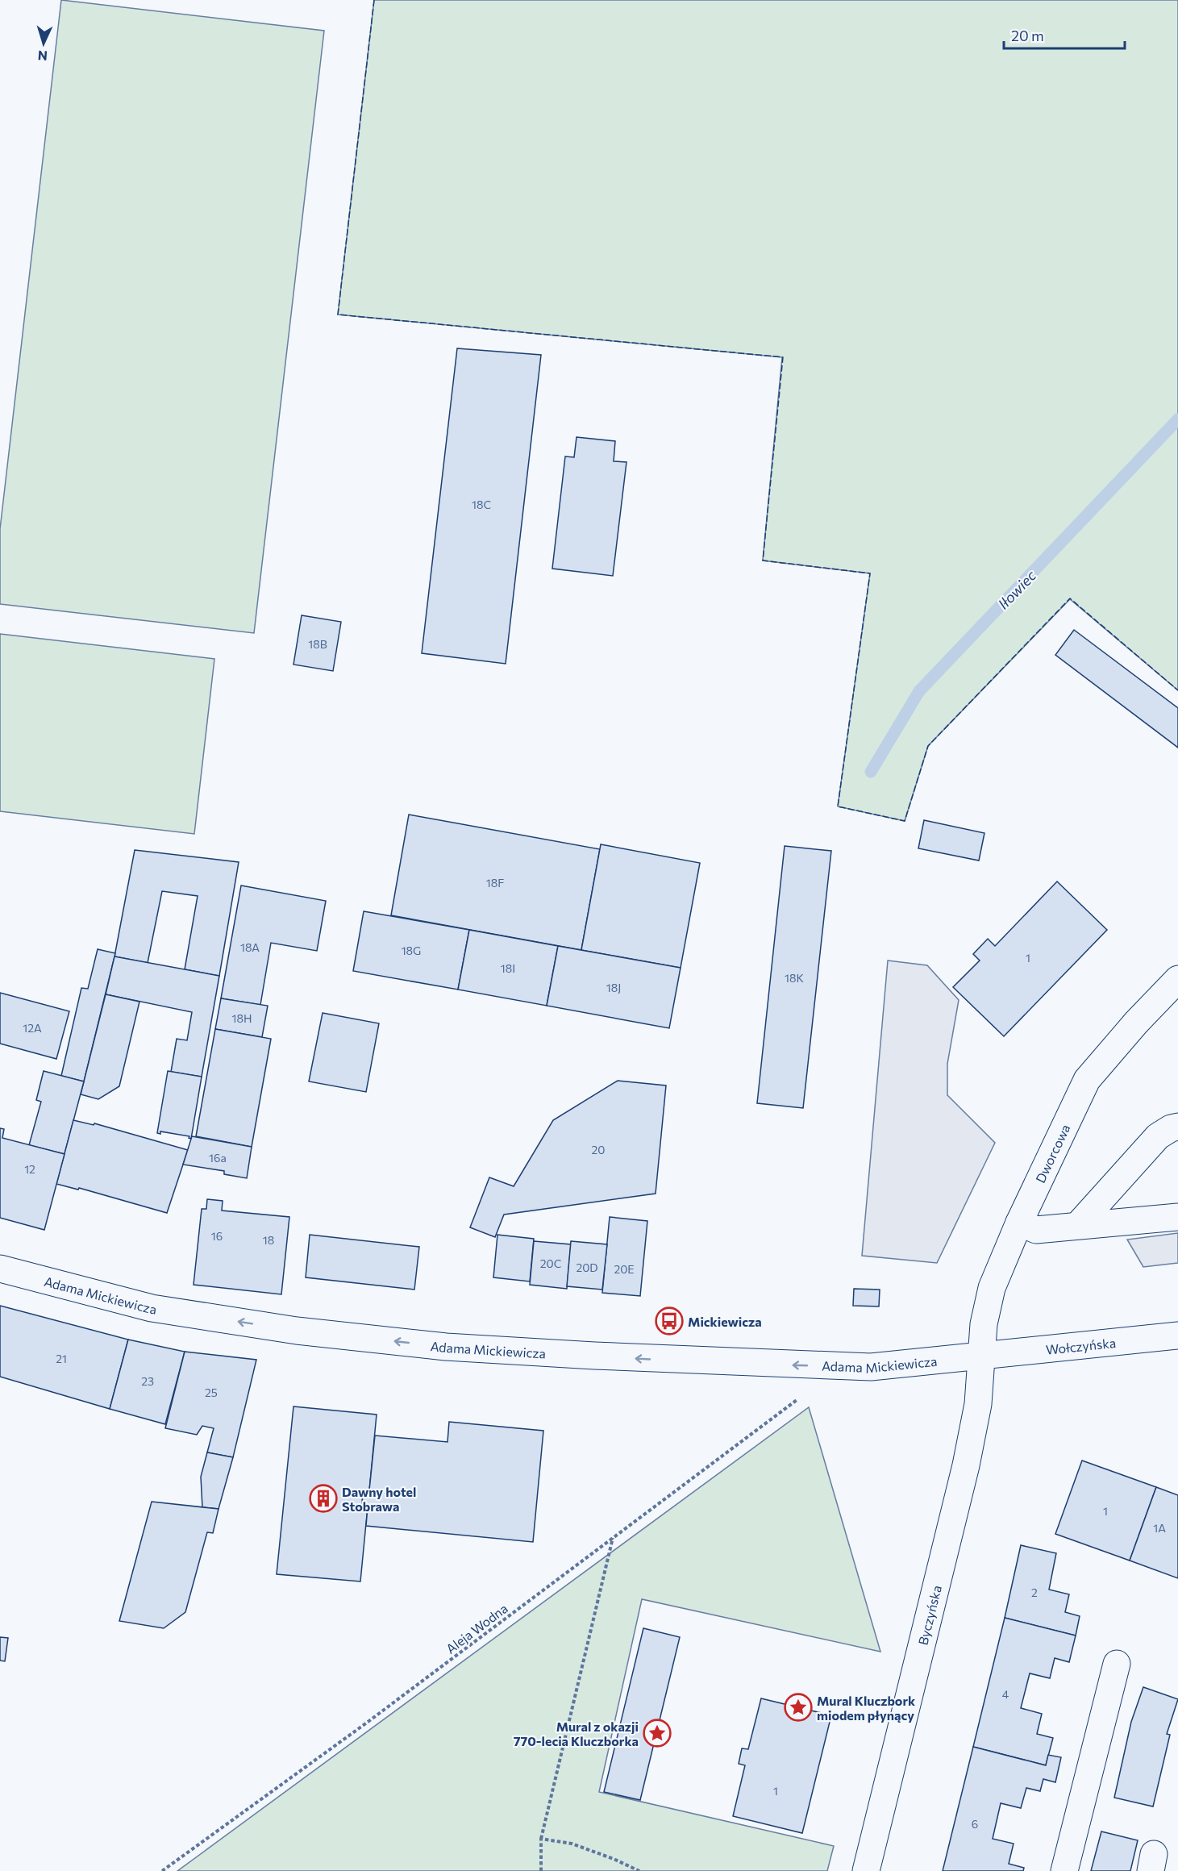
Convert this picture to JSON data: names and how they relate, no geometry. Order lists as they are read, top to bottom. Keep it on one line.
{"streets":{"street":["Dworcowa","Adama Mickiewicza","Wołczyńska","Byczyńska"],"path":["Aleja Wodna"]},"crossings":[["Dworcowa","Adama Mickiewicza"],["Dworcowa","Wołczyńska"],["Dworcowa","Byczyńska"],["Adama Mickiewicza","Wołczyńska"],["Adama Mickiewicza","Byczyńska"],["Wołczyńska","Byczyńska"]],"one_way":["Adama Mickiewicza"],"water":["Iłowiec"],"places":{"bus stop":["Mickiewicza"],"building":["Dawny hotel Stobrawa"],"place":["Mural Kluczbork miodem płynący","Mural z okazji 770-lecia Kluczborka"]},"house_numbers":["18C","18B","18F","18A","18G","1","18I","18K","18J","18H","12A","20","16a","12","16","18","20C","20D","20E","21","23","25","1","1A","2","4","1","6"],"scale_bar":"20 m","north":"bottom"}
